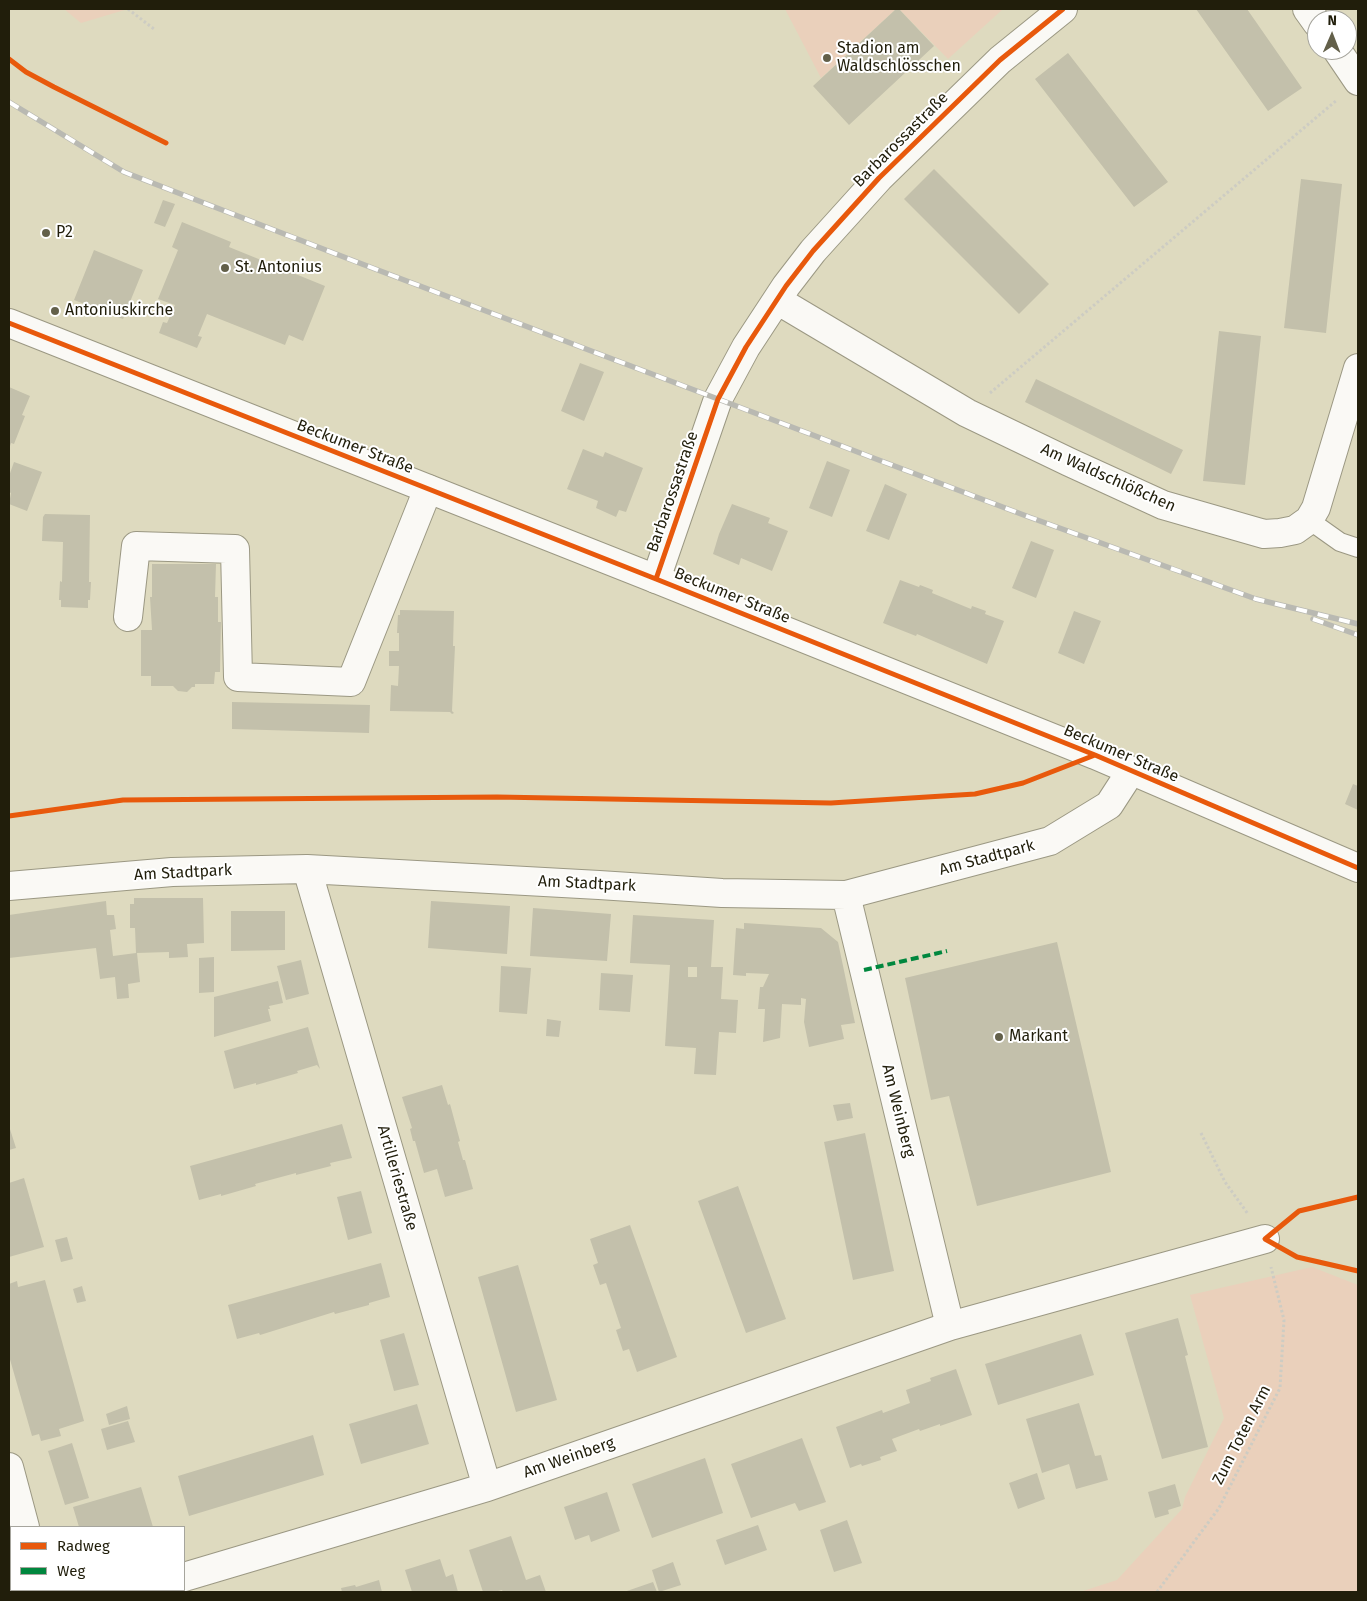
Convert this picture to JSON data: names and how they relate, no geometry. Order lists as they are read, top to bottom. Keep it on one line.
{"streets":{"street":["Barbarossastraße","Beckumer Straße","Am Waldschlößchen","Am Stadtpark","Am Weinberg","Artilleriestraße"],"path":["Zum Toten Arm"]},"crossings":[["Barbarossastraße","Beckumer Straße"],["Barbarossastraße","Am Waldschlößchen"],["Beckumer Straße","Am Stadtpark"],["Am Stadtpark","Am Weinberg"],["Am Stadtpark","Artilleriestraße"],["Am Weinberg","Artilleriestraße"],["Am Weinberg","Zum Toten Arm"]],"places":["Stadion am Waldschlösschen","P2","St. Antonius","Antoniuskirche","Markant"],"legend":["Radweg","Weg"],"north":"top"}
